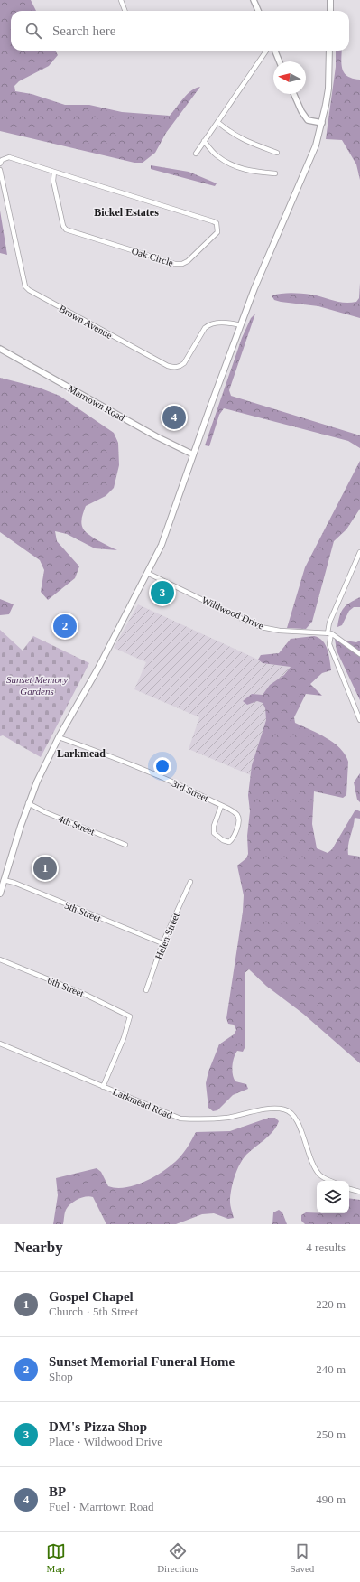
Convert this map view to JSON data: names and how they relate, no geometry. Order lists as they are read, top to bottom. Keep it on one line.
{"streets":{"street":["Oak Circle","Brown Avenue","Marrtown Road","Wildwood Drive","3rd Street","4th Street","5th Street","Helen Street","6th Street","Larkmead Road"]},"crossings":[["5th Street","Helen Street"],["6th Street","Larkmead Road"]],"districts":["Bickel Estates","Larkmead"],"parks":["Sunset Memory Gardens"],"north":"left","page":{"search":"Search here","pins":["4","3","2","1"],"heading":["Nearby","4 results"],"list":[{"mark":"1","name":"Gospel Chapel","note":"Church · 5th Street","value":"220 m"},{"mark":"2","name":"Sunset Memorial Funeral Home","note":"Shop","value":"240 m"},{"mark":"3","name":"DM's Pizza Shop","note":"Place · Wildwood Drive","value":"250 m"},{"mark":"4","name":"BP","note":"Fuel · Marrtown Road","value":"490 m"}],"nav":["Map","Directions","Saved"]}}
